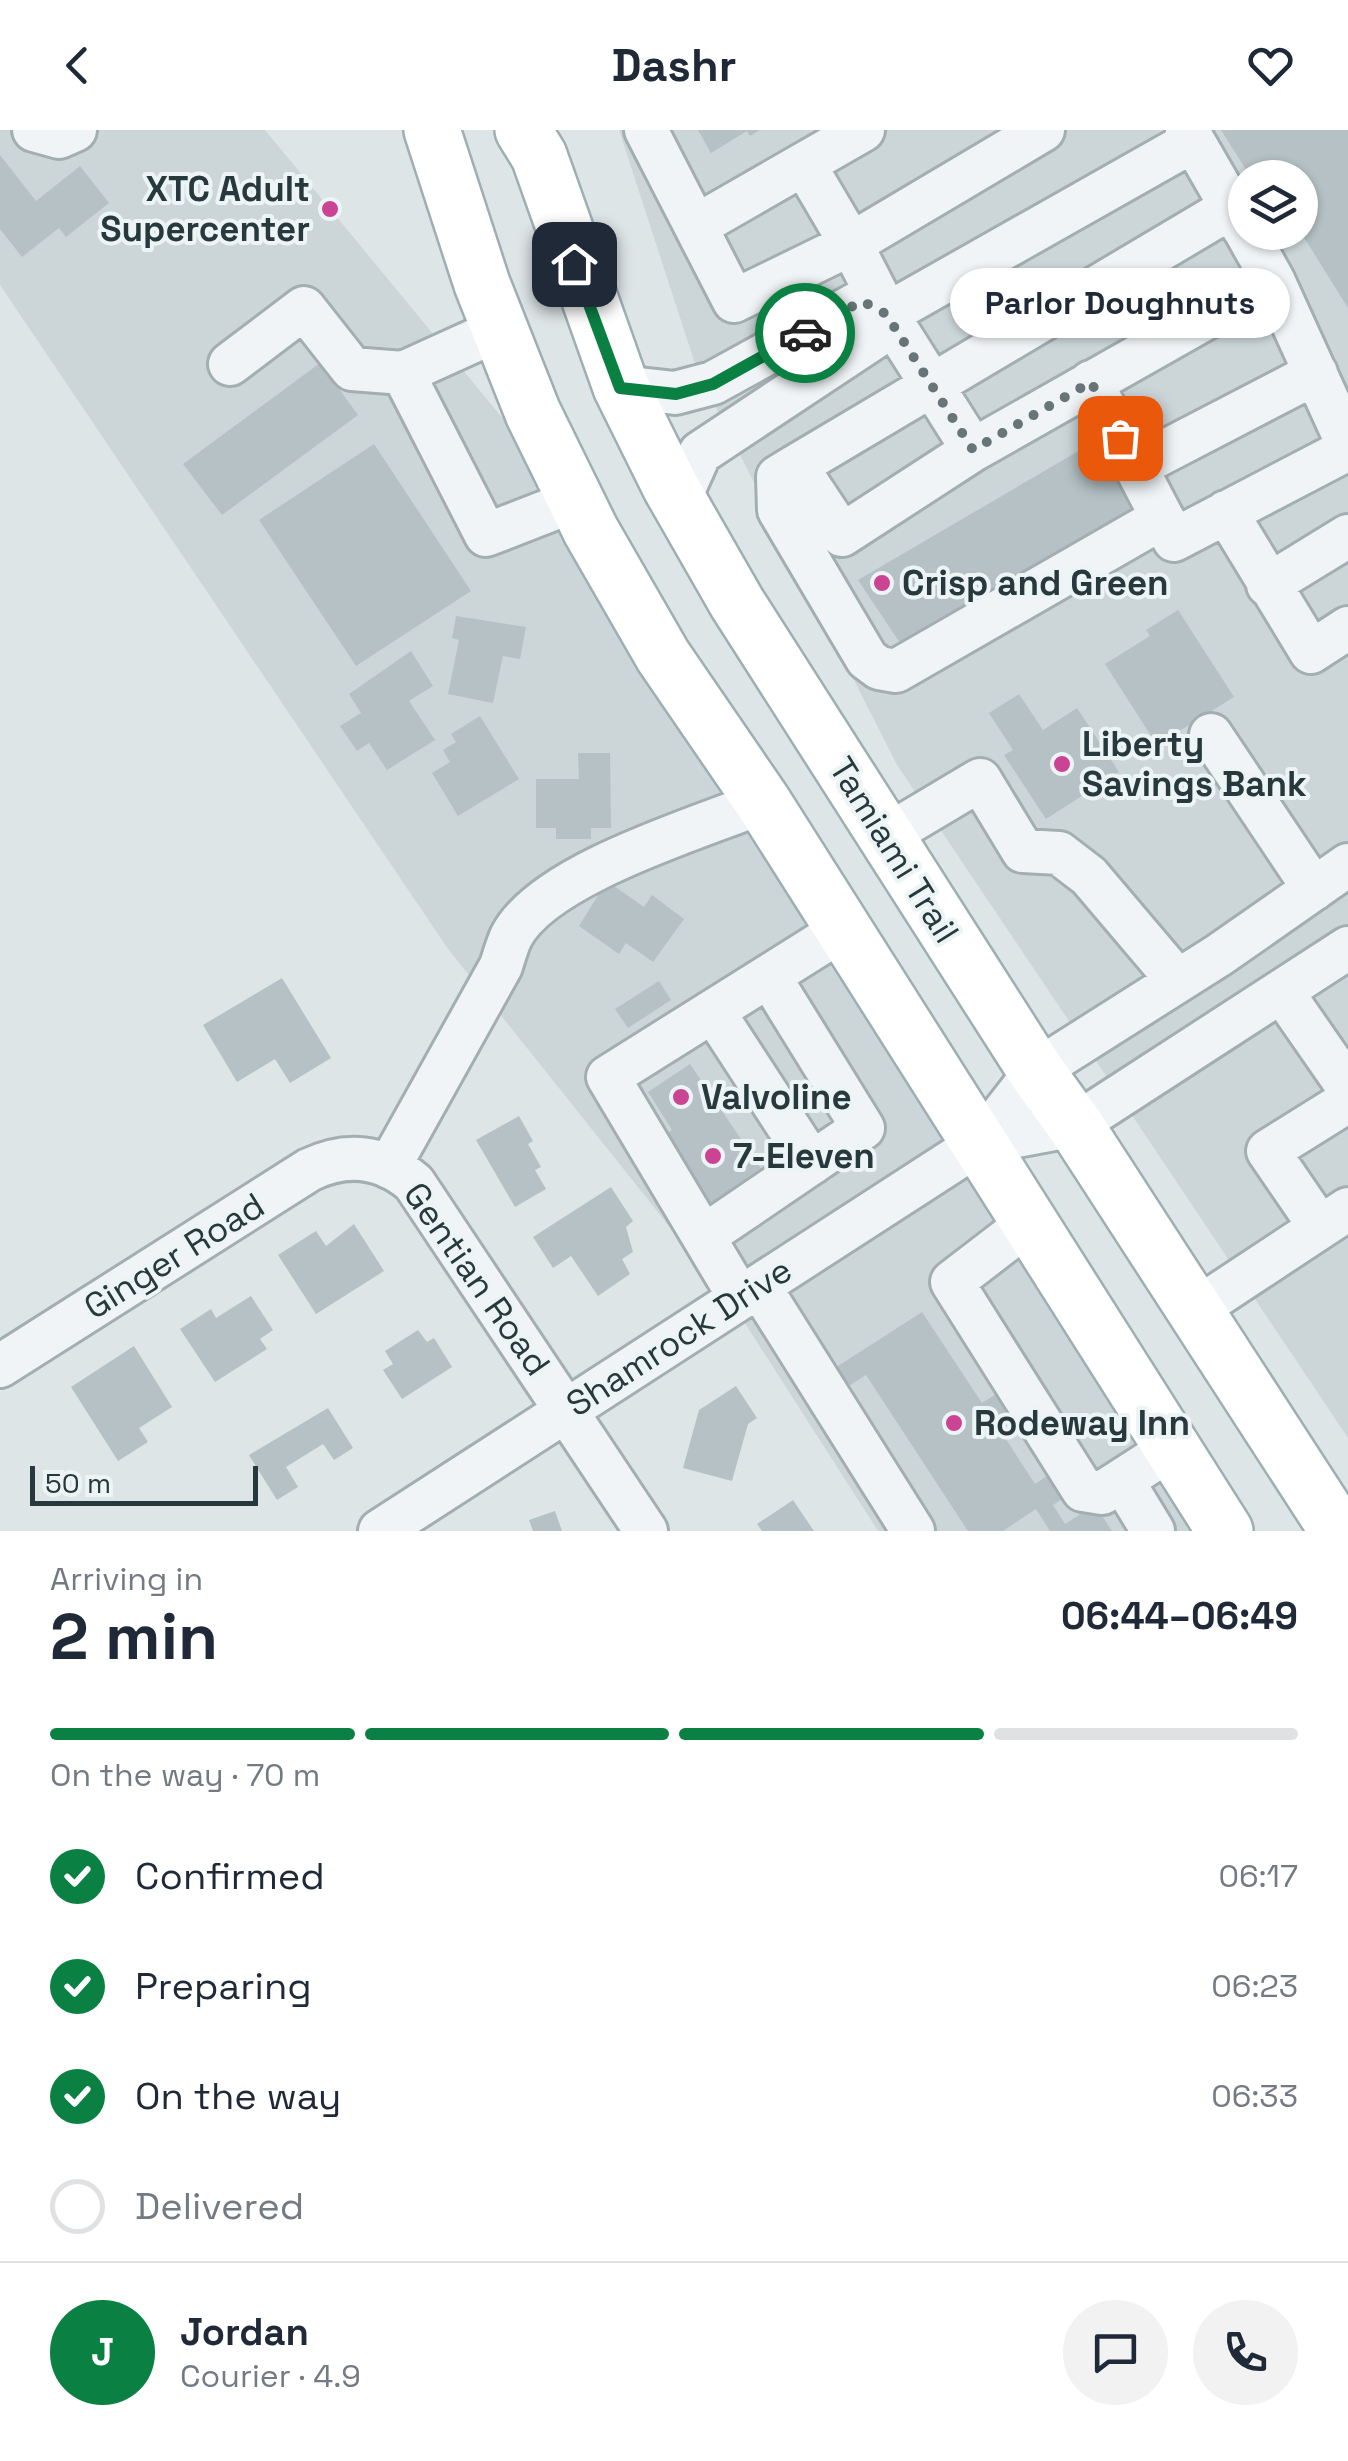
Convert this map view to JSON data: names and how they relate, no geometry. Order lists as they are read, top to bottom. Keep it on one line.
{"streets":{"main road":["Tamiami Trail"],"street":["Ginger Road","Gentian Road","Shamrock Drive"]},"crossings":[["Ginger Road","Gentian Road"],["Gentian Road","Shamrock Drive"]],"places":["XTC Adult Supercenter","Parlor Doughnuts","Crisp and Green","Liberty Savings Bank","Valvoline","7-Eleven","Rodeway Inn"],"scale_bar":"50 m","page":{"header":"Dashr","bubble":"Parlor Doughnuts","scale":"50 m","heading":["2 min","Arriving in","06:44–06:49"],"panel":["Jordan","Courier · 4.9"],"bar":"On the way · 70 m","list":[["Confirmed","06:17"],["Preparing","06:23"],["On the way","06:33"],"Delivered"],"round":"J"}}
